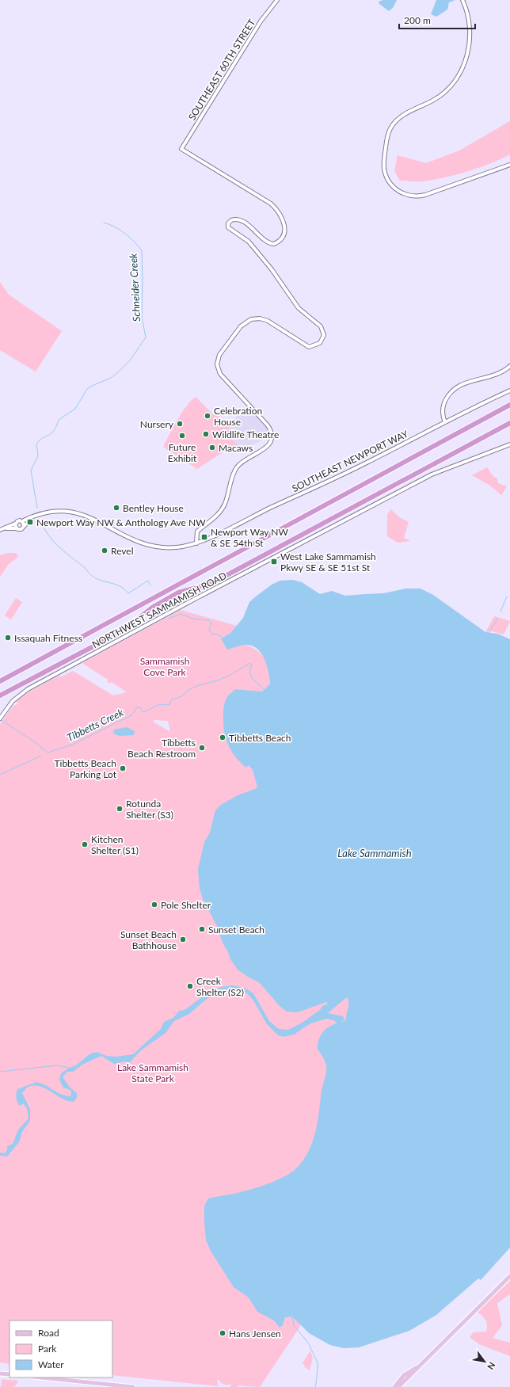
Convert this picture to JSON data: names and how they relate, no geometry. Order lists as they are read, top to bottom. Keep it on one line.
{"streets":{"street":["SOUTHEAST 60TH STREET","SOUTHEAST NEWPORT WAY","NORTHWEST SAMMAMISH ROAD"]},"crossings":[["SOUTHEAST 60TH STREET","SOUTHEAST NEWPORT WAY"]],"water":["Schneider Creek","Tibbetts Creek","Lake Sammamish"],"parks":["Sammamish Cove Park","Lake Sammamish State Park"],"places":{"other":["Celebration House","Nursery","Wildlife Theatre","Future Exhibit","Macaws","Bentley House","Revel","Issaquah Fitness","Tibbetts Beach","Tibbetts Beach Restroom","Tibbetts Beach Parking Lot","Rotunda Shelter (S3)","Kitchen Shelter (S1)","Pole Shelter","Sunset Beach","Sunset Beach Bathhouse","Creek Shelter (S2)","Hans Jensen"],"transit":["Newport Way NW & Anthology Ave NW","Newport Way NW & SE 54th St","West Lake Sammamish Pkwy SE & SE 51st St"]},"legend":["Road","Park","Water"],"scale_bar":"200 m","north":"bottom right"}
